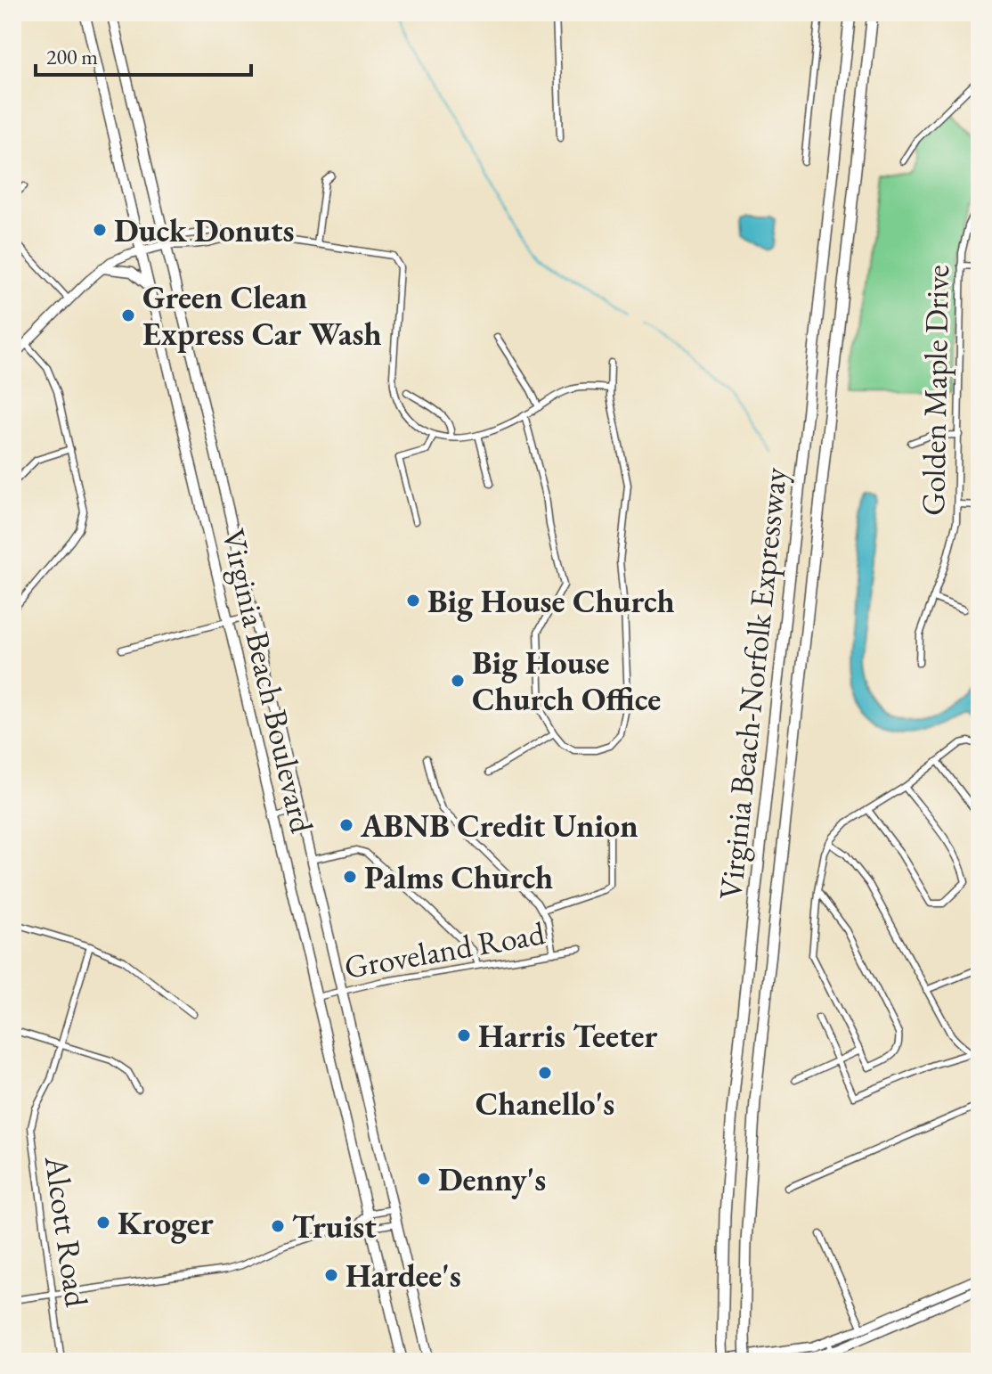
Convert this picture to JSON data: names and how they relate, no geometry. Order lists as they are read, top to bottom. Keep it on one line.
{"streets":{"highway":["Virginia Beach-Norfolk Expressway"],"main road":["Virginia Beach Boulevard"],"street":["Golden Maple Drive","Groveland Road","Alcott Road"]},"crossings":[["Virginia Beach Boulevard","Groveland Road"]],"places":["Duck Donuts","Green Clean Express Car Wash","Big House Church","Big House Church Office","ABNB Credit Union","Palms Church","Harris Teeter","Chanello's","Denny's","Kroger","Truist","Hardee's"],"scale_bar":"200 m"}
